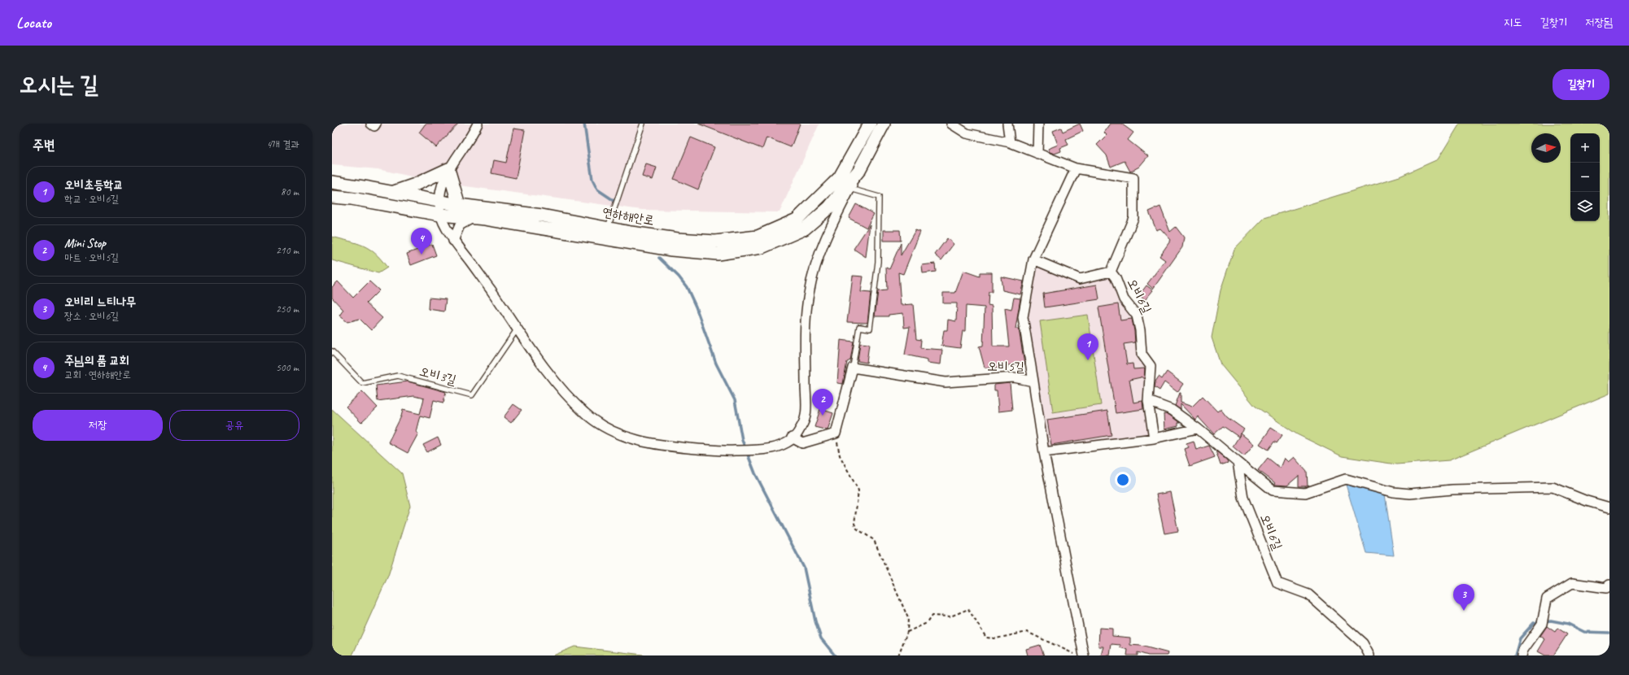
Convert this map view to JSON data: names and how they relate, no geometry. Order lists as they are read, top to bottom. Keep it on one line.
{"streets":{"street":["연하해안로","오비6길","오비5길"],"lane":["오비3길"]},"crossings":[["연하해안로","오비3길"]],"north":"right","page":{"header":"Locato","nav":["지도","길찾기","저장됨"],"buttons":["길찾기",["저장","공유"]],"title":"오시는 길","heading":["주변","4개 결과"],"map_buttons":["+","−"],"list":[{"mark":"1","name":"오비초등학교","note":"학교 · 오비6길","value":"80 m"},{"mark":"2","name":"Mini Stop","note":"마트 · 오비5길","value":"210 m"},{"mark":"3","name":"오비리 느티나무","note":"장소 · 오비6길","value":"250 m"},{"mark":"4","name":"주님의 품 교회","note":"교회 · 연하해안로","value":"500 m"}],"pins":["4","1","2","3"]}}
